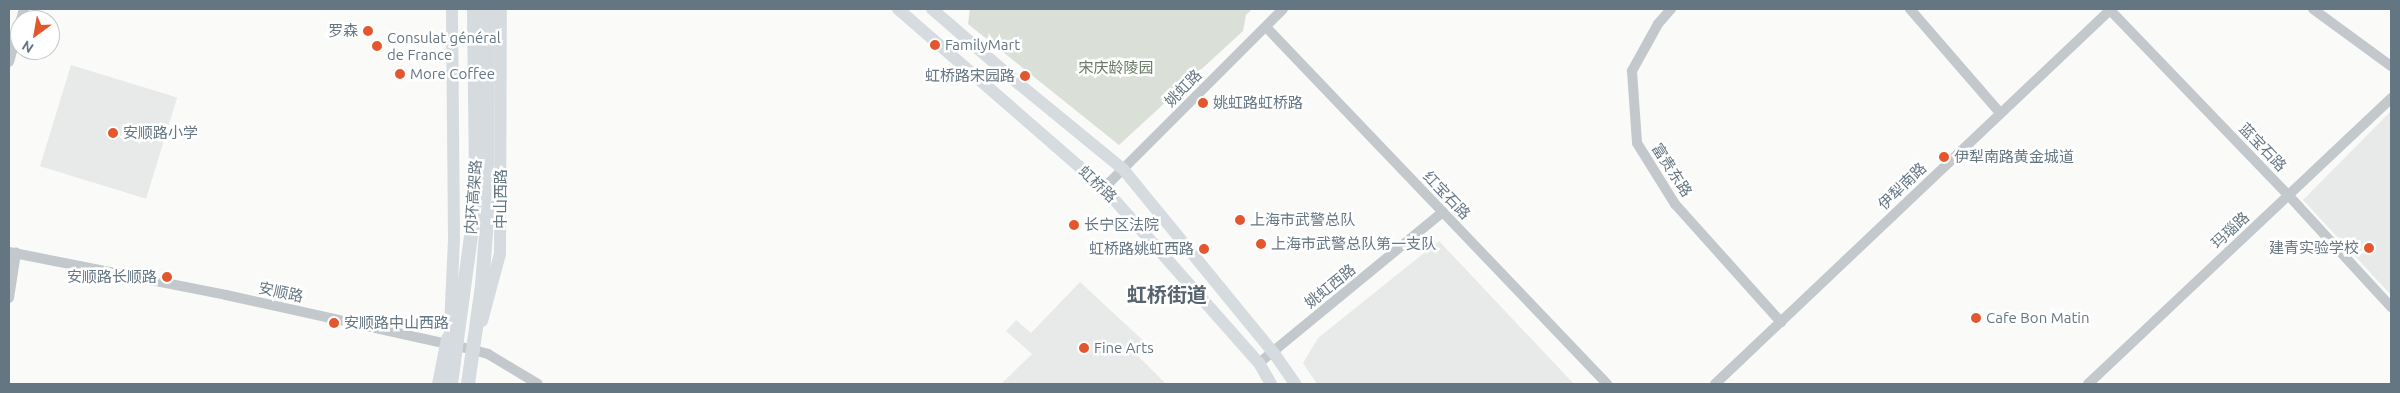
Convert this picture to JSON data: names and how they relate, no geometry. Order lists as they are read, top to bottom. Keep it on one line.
{"streets":{"highway":["内环高架路"],"main road":["虹桥路","中山西路"],"street":["姚虹路","蓝宝石路","富贵东路","伊犁南路","红宝石路","玛瑙路","姚虹西路","安顺路"]},"crossings":[["姚虹路","虹桥路"],["姚虹路","红宝石路"],["蓝宝石路","伊犁南路"],["蓝宝石路","玛瑙路"],["富贵东路","伊犁南路"],["虹桥路","姚虹西路"],["红宝石路","姚虹西路"],["内环高架路","中山西路"],["中山西路","安顺路"]],"districts":["虹桥街道"],"parks":["宋庆龄陵园"],"places":["罗森","FamilyMart","Consulat général de France","More Coffee","虹桥路宋园路","姚虹路虹桥路","安顺路小学","伊犁南路黄金城道","上海市武警总队","长宁区法院","上海市武警总队第一支队","建青实验学校","虹桥路姚虹西路","安顺路长顺路","Cafe Bon Matin","安顺路中山西路","Fine Arts"],"north":"bottom left"}
